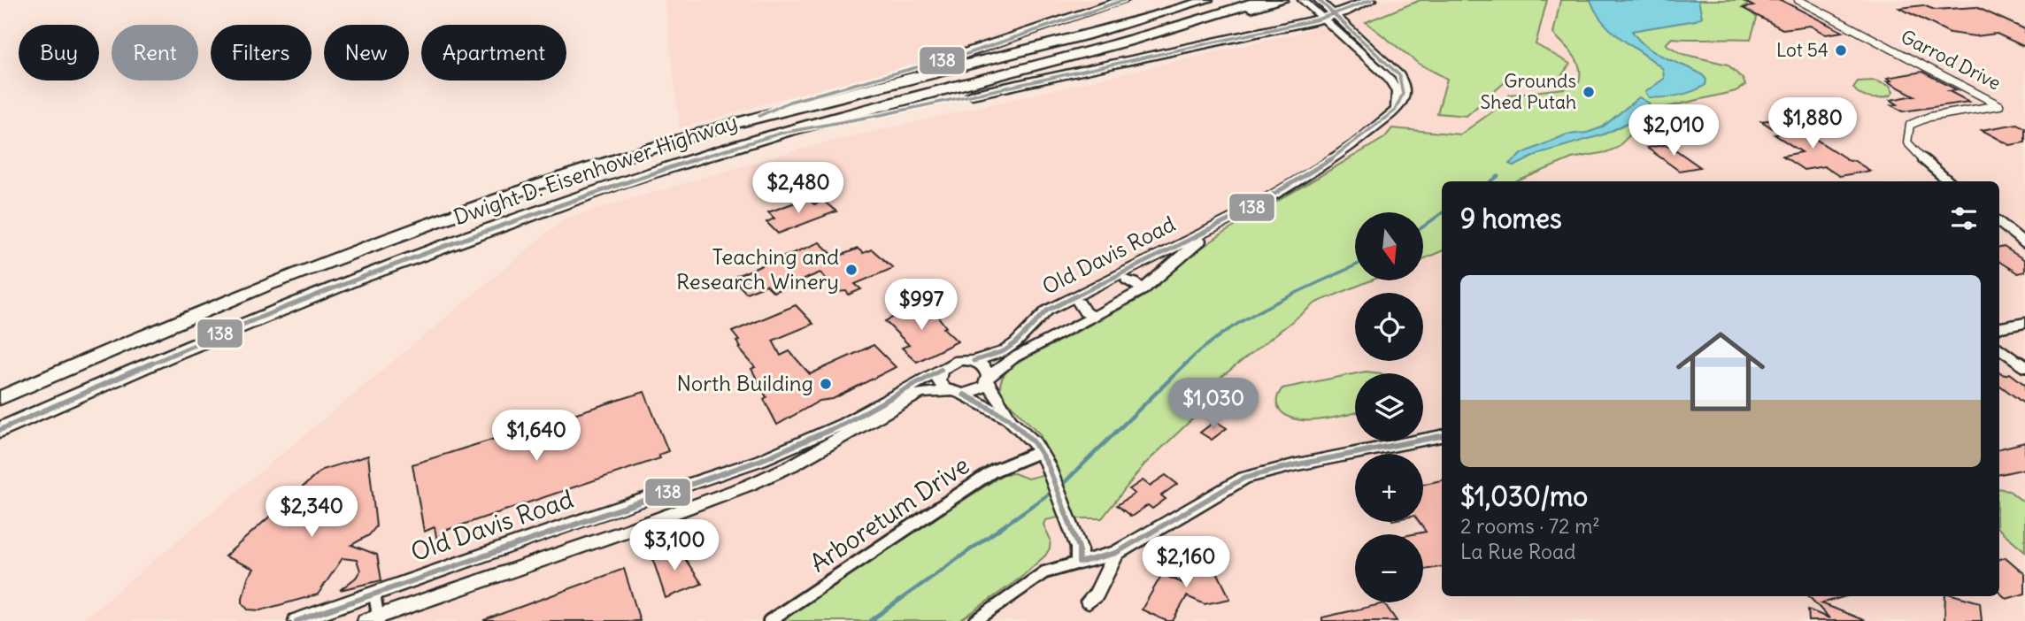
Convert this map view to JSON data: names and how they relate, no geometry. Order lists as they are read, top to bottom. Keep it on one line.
{"streets":{"highway":["Dwight D. Eisenhower Highway"],"street":["Garrod Drive","Old Davis Road","Arboretum Drive"]},"places":["Lot 54","Grounds Shed Putah","Teaching and Research Winery","North Building"],"lines":["transit line 138"],"north":"bottom","page":{"chip":["Buy","Rent","Filters","New","Apartment"],"price":["$1,880","$2,010","$2,480","$997","$1,030","$1,640","$2,340","$3,100","$2,160"],"heading":"9 homes","map_buttons":["+","−"],"list":[{"name":"$1,030/mo","note":"2 rooms · 72 m² · La Rue Road"}]}}
